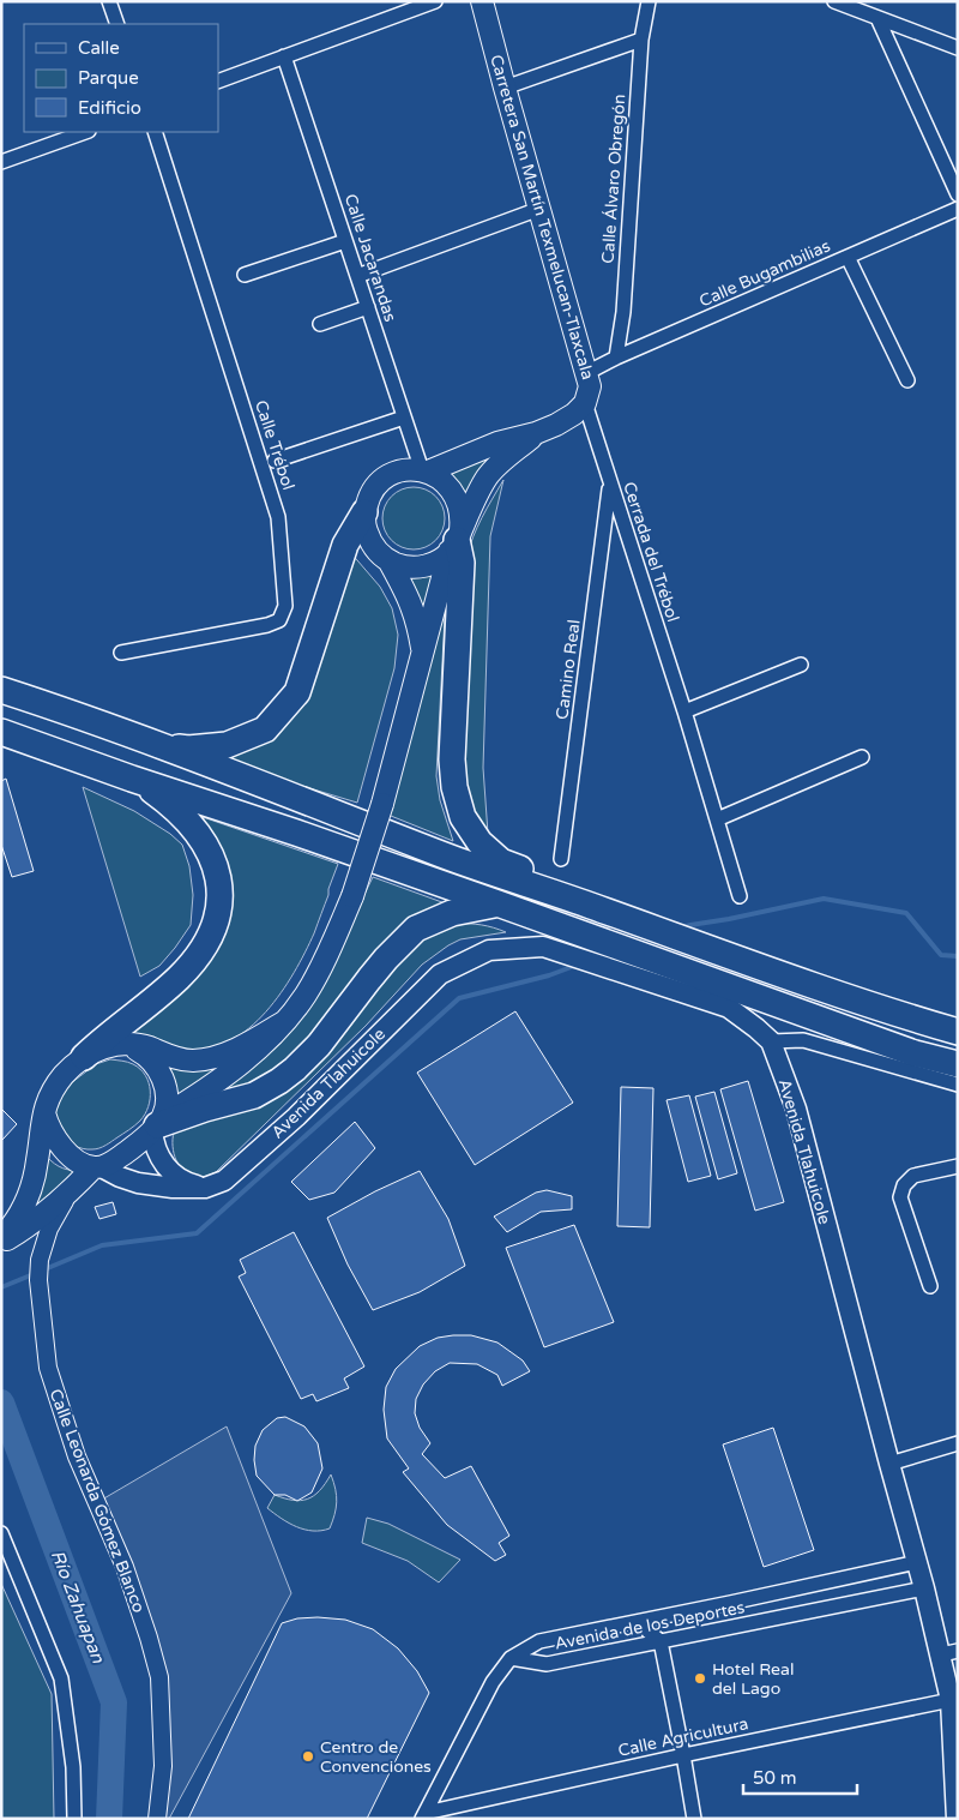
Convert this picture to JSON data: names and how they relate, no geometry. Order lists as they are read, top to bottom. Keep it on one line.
{"streets":{"main road":["Carretera San Martín Texmelucan-Tlaxcala","Avenida Tlahuicole"],"street":["Calle Álvaro Obregón","Calle Jacarandas","Calle Bugambilias","Calle Trébol","Cerrada del Trébol","Camino Real","Calle Leonarda Gómez Blanco","Avenida de los Deportes","Calle Agricultura"]},"crossings":[["Calle Álvaro Obregón","Calle Bugambilias"],["Carretera San Martín Texmelucan-Tlaxcala","Calle Jacarandas"],["Carretera San Martín Texmelucan-Tlaxcala","Calle Bugambilias"],["Carretera San Martín Texmelucan-Tlaxcala","Cerrada del Trébol"],["Cerrada del Trébol","Camino Real"],["Avenida Tlahuicole","Avenida de los Deportes"],["Avenida Tlahuicole","Calle Agricultura"]],"water":["Río Zahuapan"],"places":["Hotel Real del Lago","Centro de Convenciones"],"legend":["Calle","Parque","Edificio"],"scale_bar":"50 m"}
